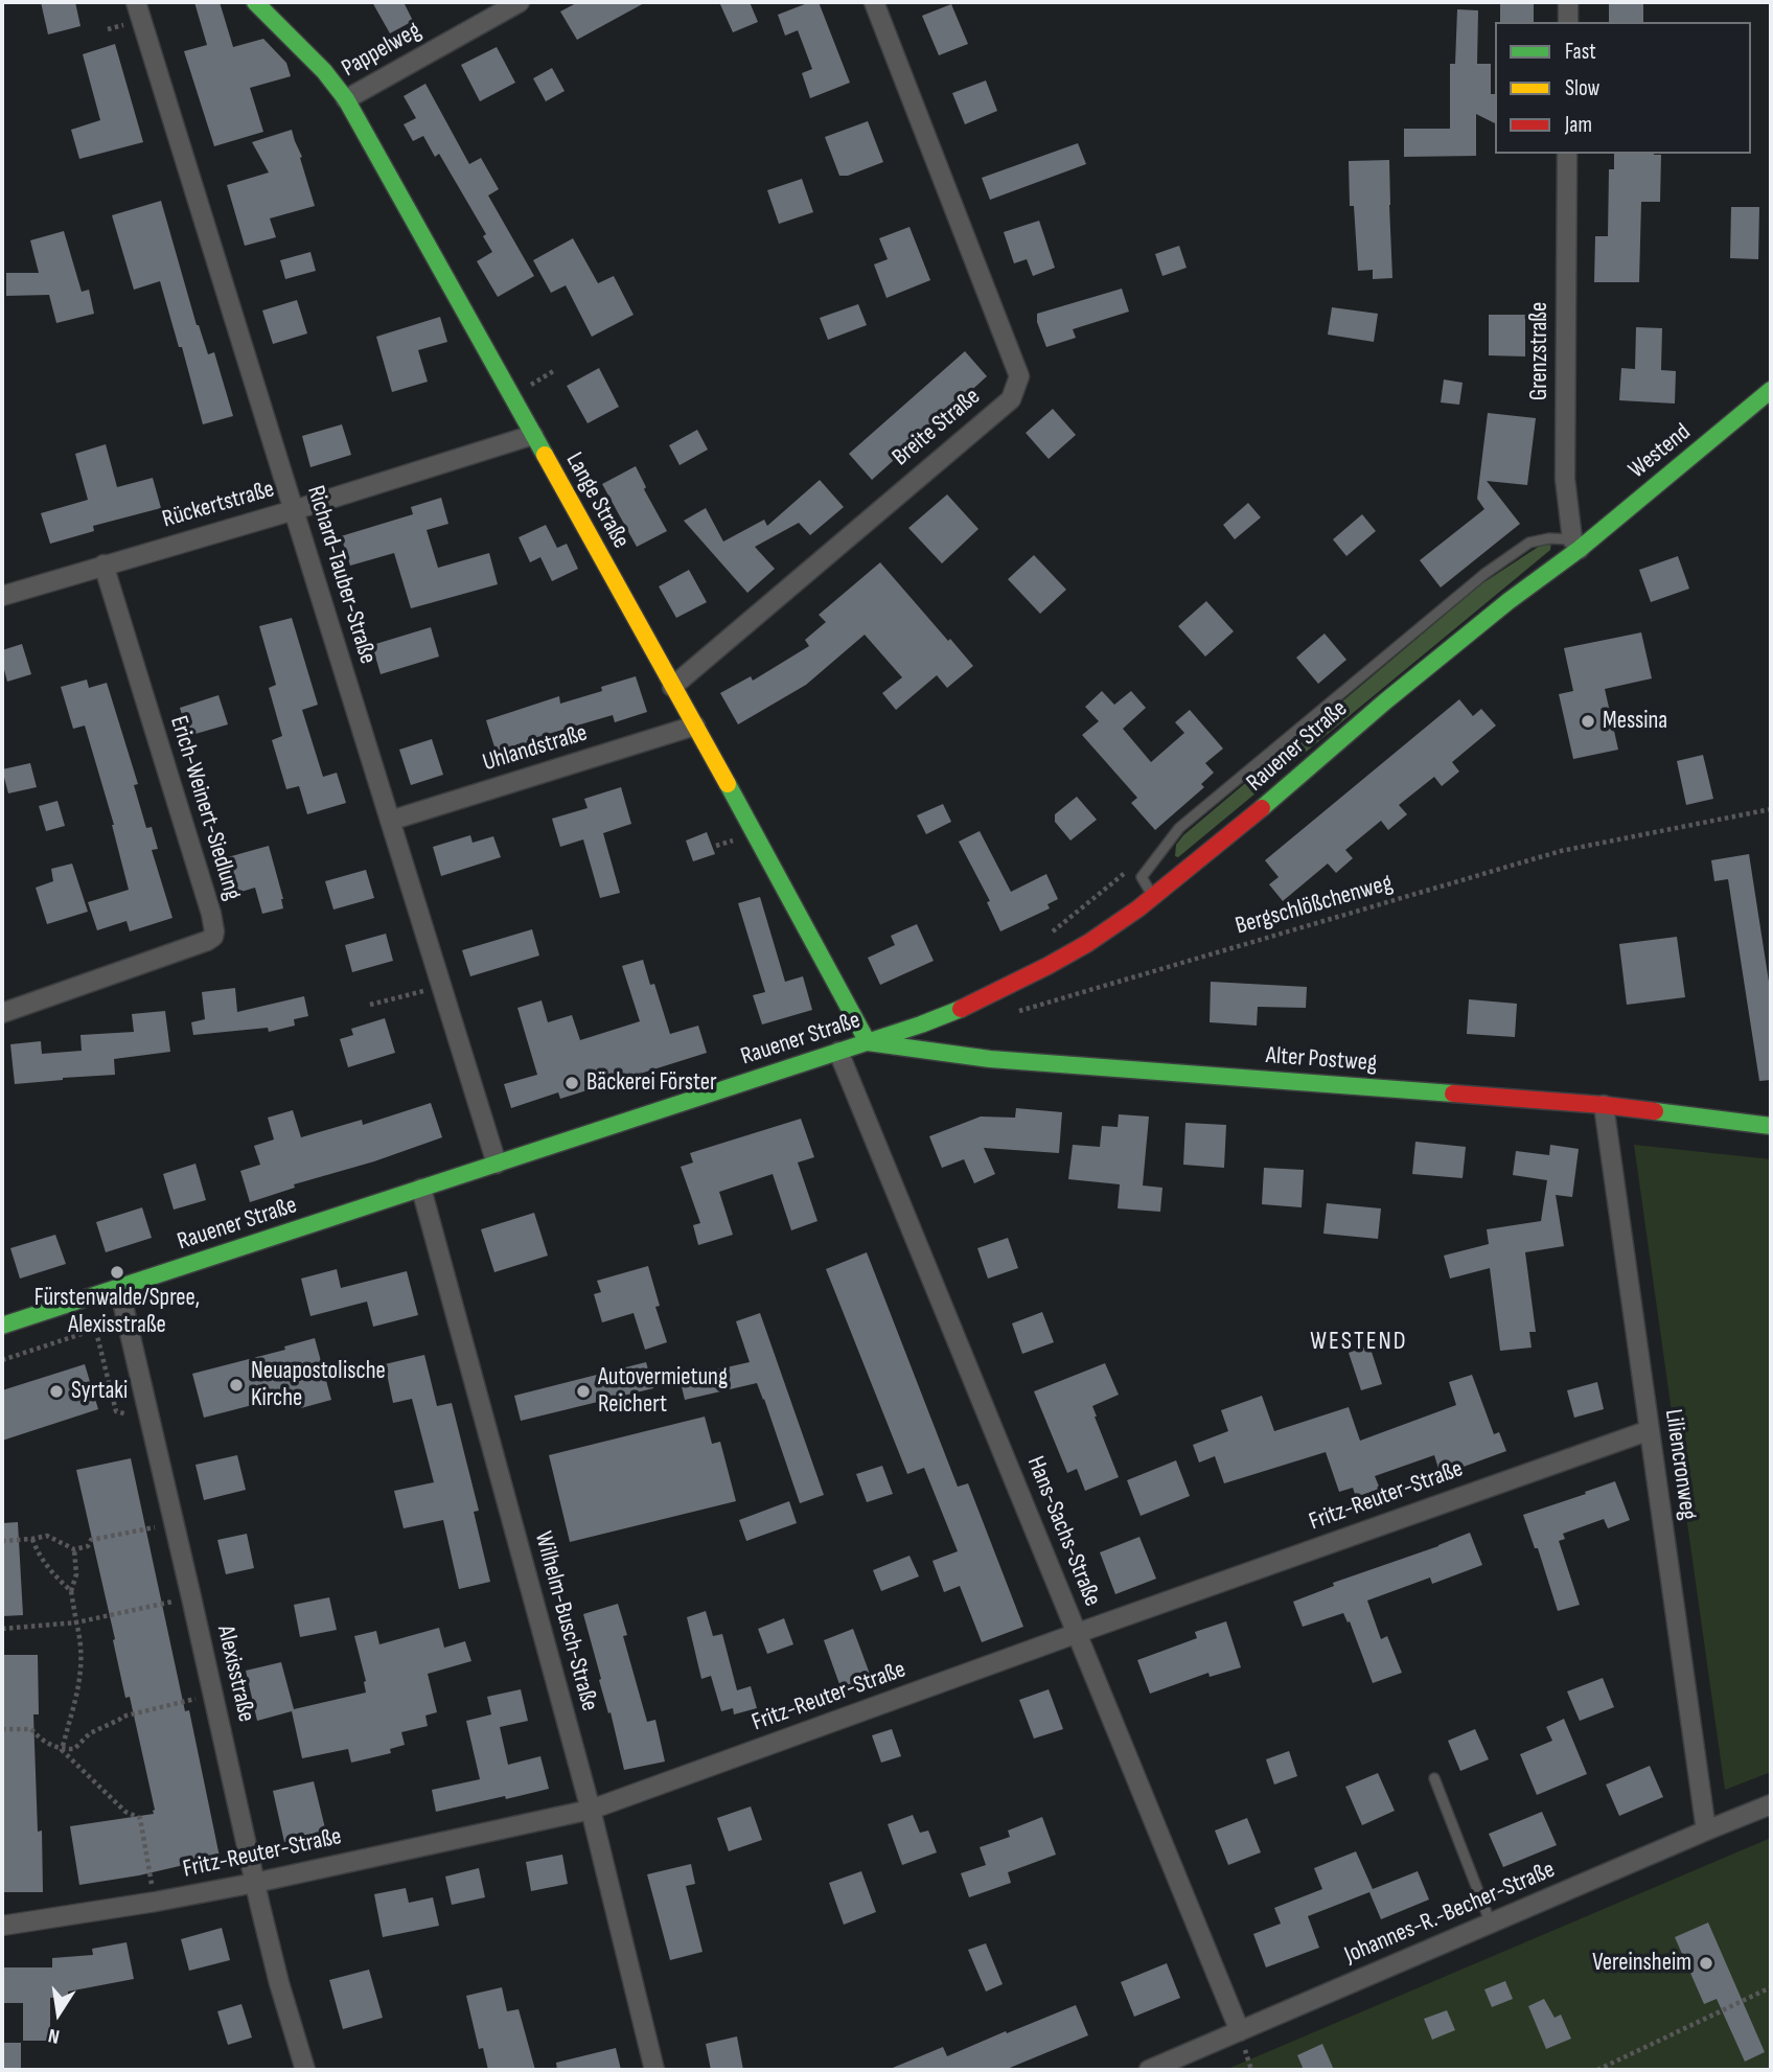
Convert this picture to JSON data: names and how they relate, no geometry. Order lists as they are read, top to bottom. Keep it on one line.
{"streets":{"street":["Pappelweg","Grenzstraße","Breite Straße","Westend","Lange Straße","Rückertstraße","Richard-Tauber-Straße","Rauener Straße","Uhlandstraße","Erich-Weinert-Siedlung","Alter Postweg","Liliencronweg","Fritz-Reuter-Straße","Hans-Sachs-Straße","Wilhelm-Busch-Straße","Alexisstraße","Johannes-R.-Becher-Straße"],"path":["Bergschlößchenweg"]},"crossings":[["Pappelweg","Lange Straße"],["Grenzstraße","Westend"],["Breite Straße","Lange Straße"],["Westend","Rauener Straße"],["Lange Straße","Rückertstraße"],["Lange Straße","Rauener Straße"],["Lange Straße","Uhlandstraße"],["Lange Straße","Alter Postweg"],["Rückertstraße","Richard-Tauber-Straße"],["Rückertstraße","Erich-Weinert-Siedlung"],["Richard-Tauber-Straße","Rauener Straße"],["Richard-Tauber-Straße","Uhlandstraße"],["Rauener Straße","Alter Postweg"],["Rauener Straße","Hans-Sachs-Straße"],["Rauener Straße","Wilhelm-Busch-Straße"],["Rauener Straße","Alexisstraße"],["Alter Postweg","Liliencronweg"],["Liliencronweg","Fritz-Reuter-Straße"],["Liliencronweg","Johannes-R.-Becher-Straße"],["Fritz-Reuter-Straße","Hans-Sachs-Straße"],["Fritz-Reuter-Straße","Wilhelm-Busch-Straße"],["Fritz-Reuter-Straße","Alexisstraße"],["Hans-Sachs-Straße","Johannes-R.-Becher-Straße"]],"districts":["WESTEND"],"places":["Messina","Bäckerei Förster","Fürstenwalde/Spree, Alexisstraße","Neuapostolische Kirche","Syrtaki","Autovermietung Reichert","Vereinsheim"],"legend":["Fast","Slow","Jam"],"north":"bottom"}
